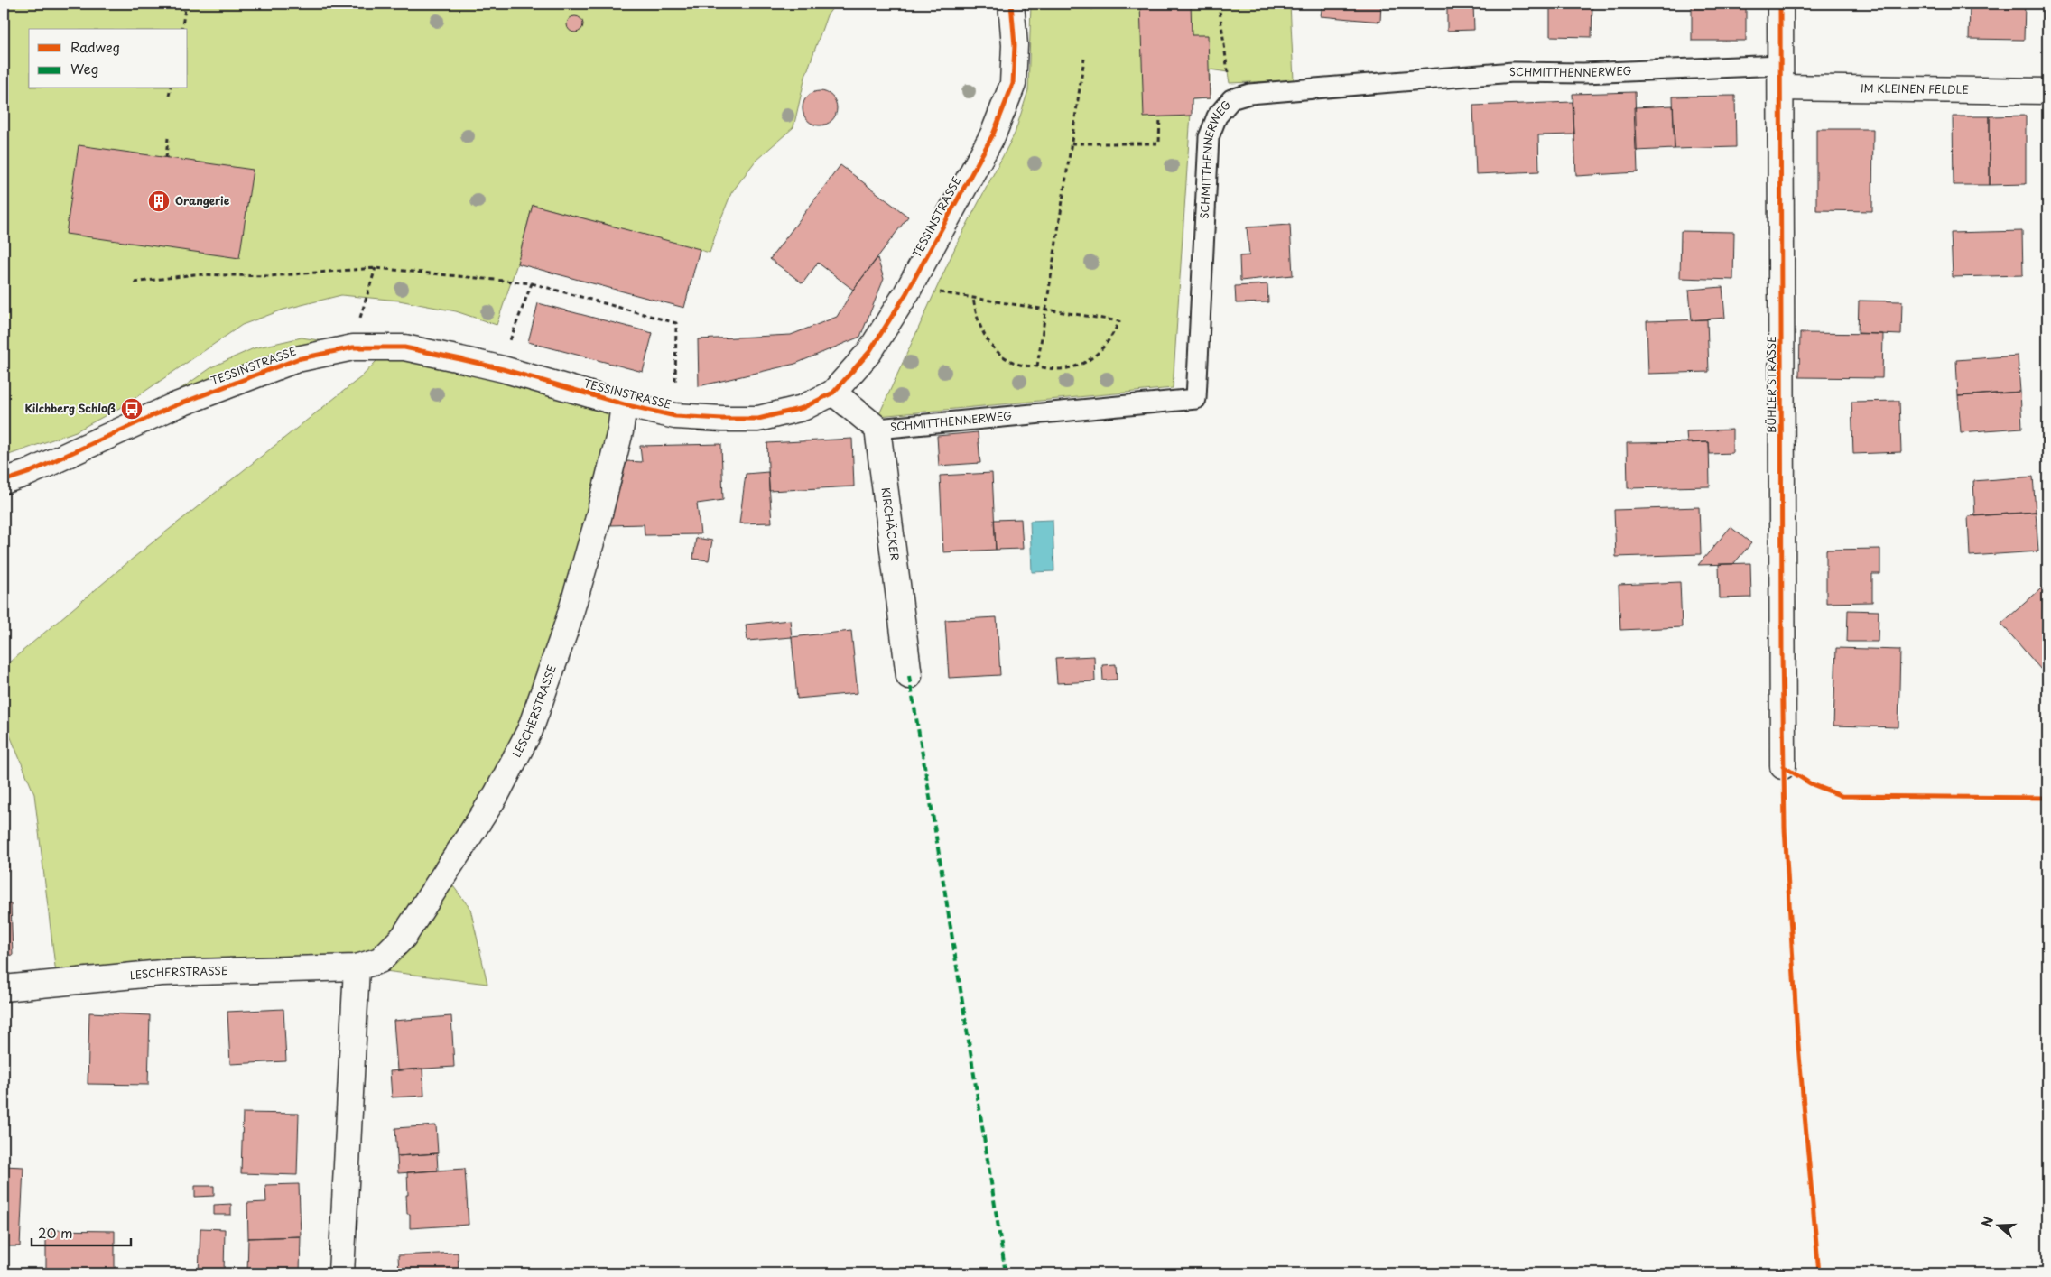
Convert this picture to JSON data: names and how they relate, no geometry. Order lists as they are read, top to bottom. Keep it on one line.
{"streets":{"street":["IM KLEINEN FELDLE","TESSINSTRASSE","BÜHLER STRASSE","KIRCHÄCKER","LESCHERSTRASSE"],"lane":["SCHMITTHENNERWEG"]},"crossings":[["SCHMITTHENNERWEG","IM KLEINEN FELDLE"],["SCHMITTHENNERWEG","BÜHLER STRASSE"],["SCHMITTHENNERWEG","KIRCHÄCKER"],["IM KLEINEN FELDLE","BÜHLER STRASSE"],["TESSINSTRASSE","LESCHERSTRASSE"]],"places":{"building":["Orangerie"],"bus stop":["Kilchberg Schloß"]},"legend":["Radweg","Weg"],"scale_bar":"20 m","north":"left"}
